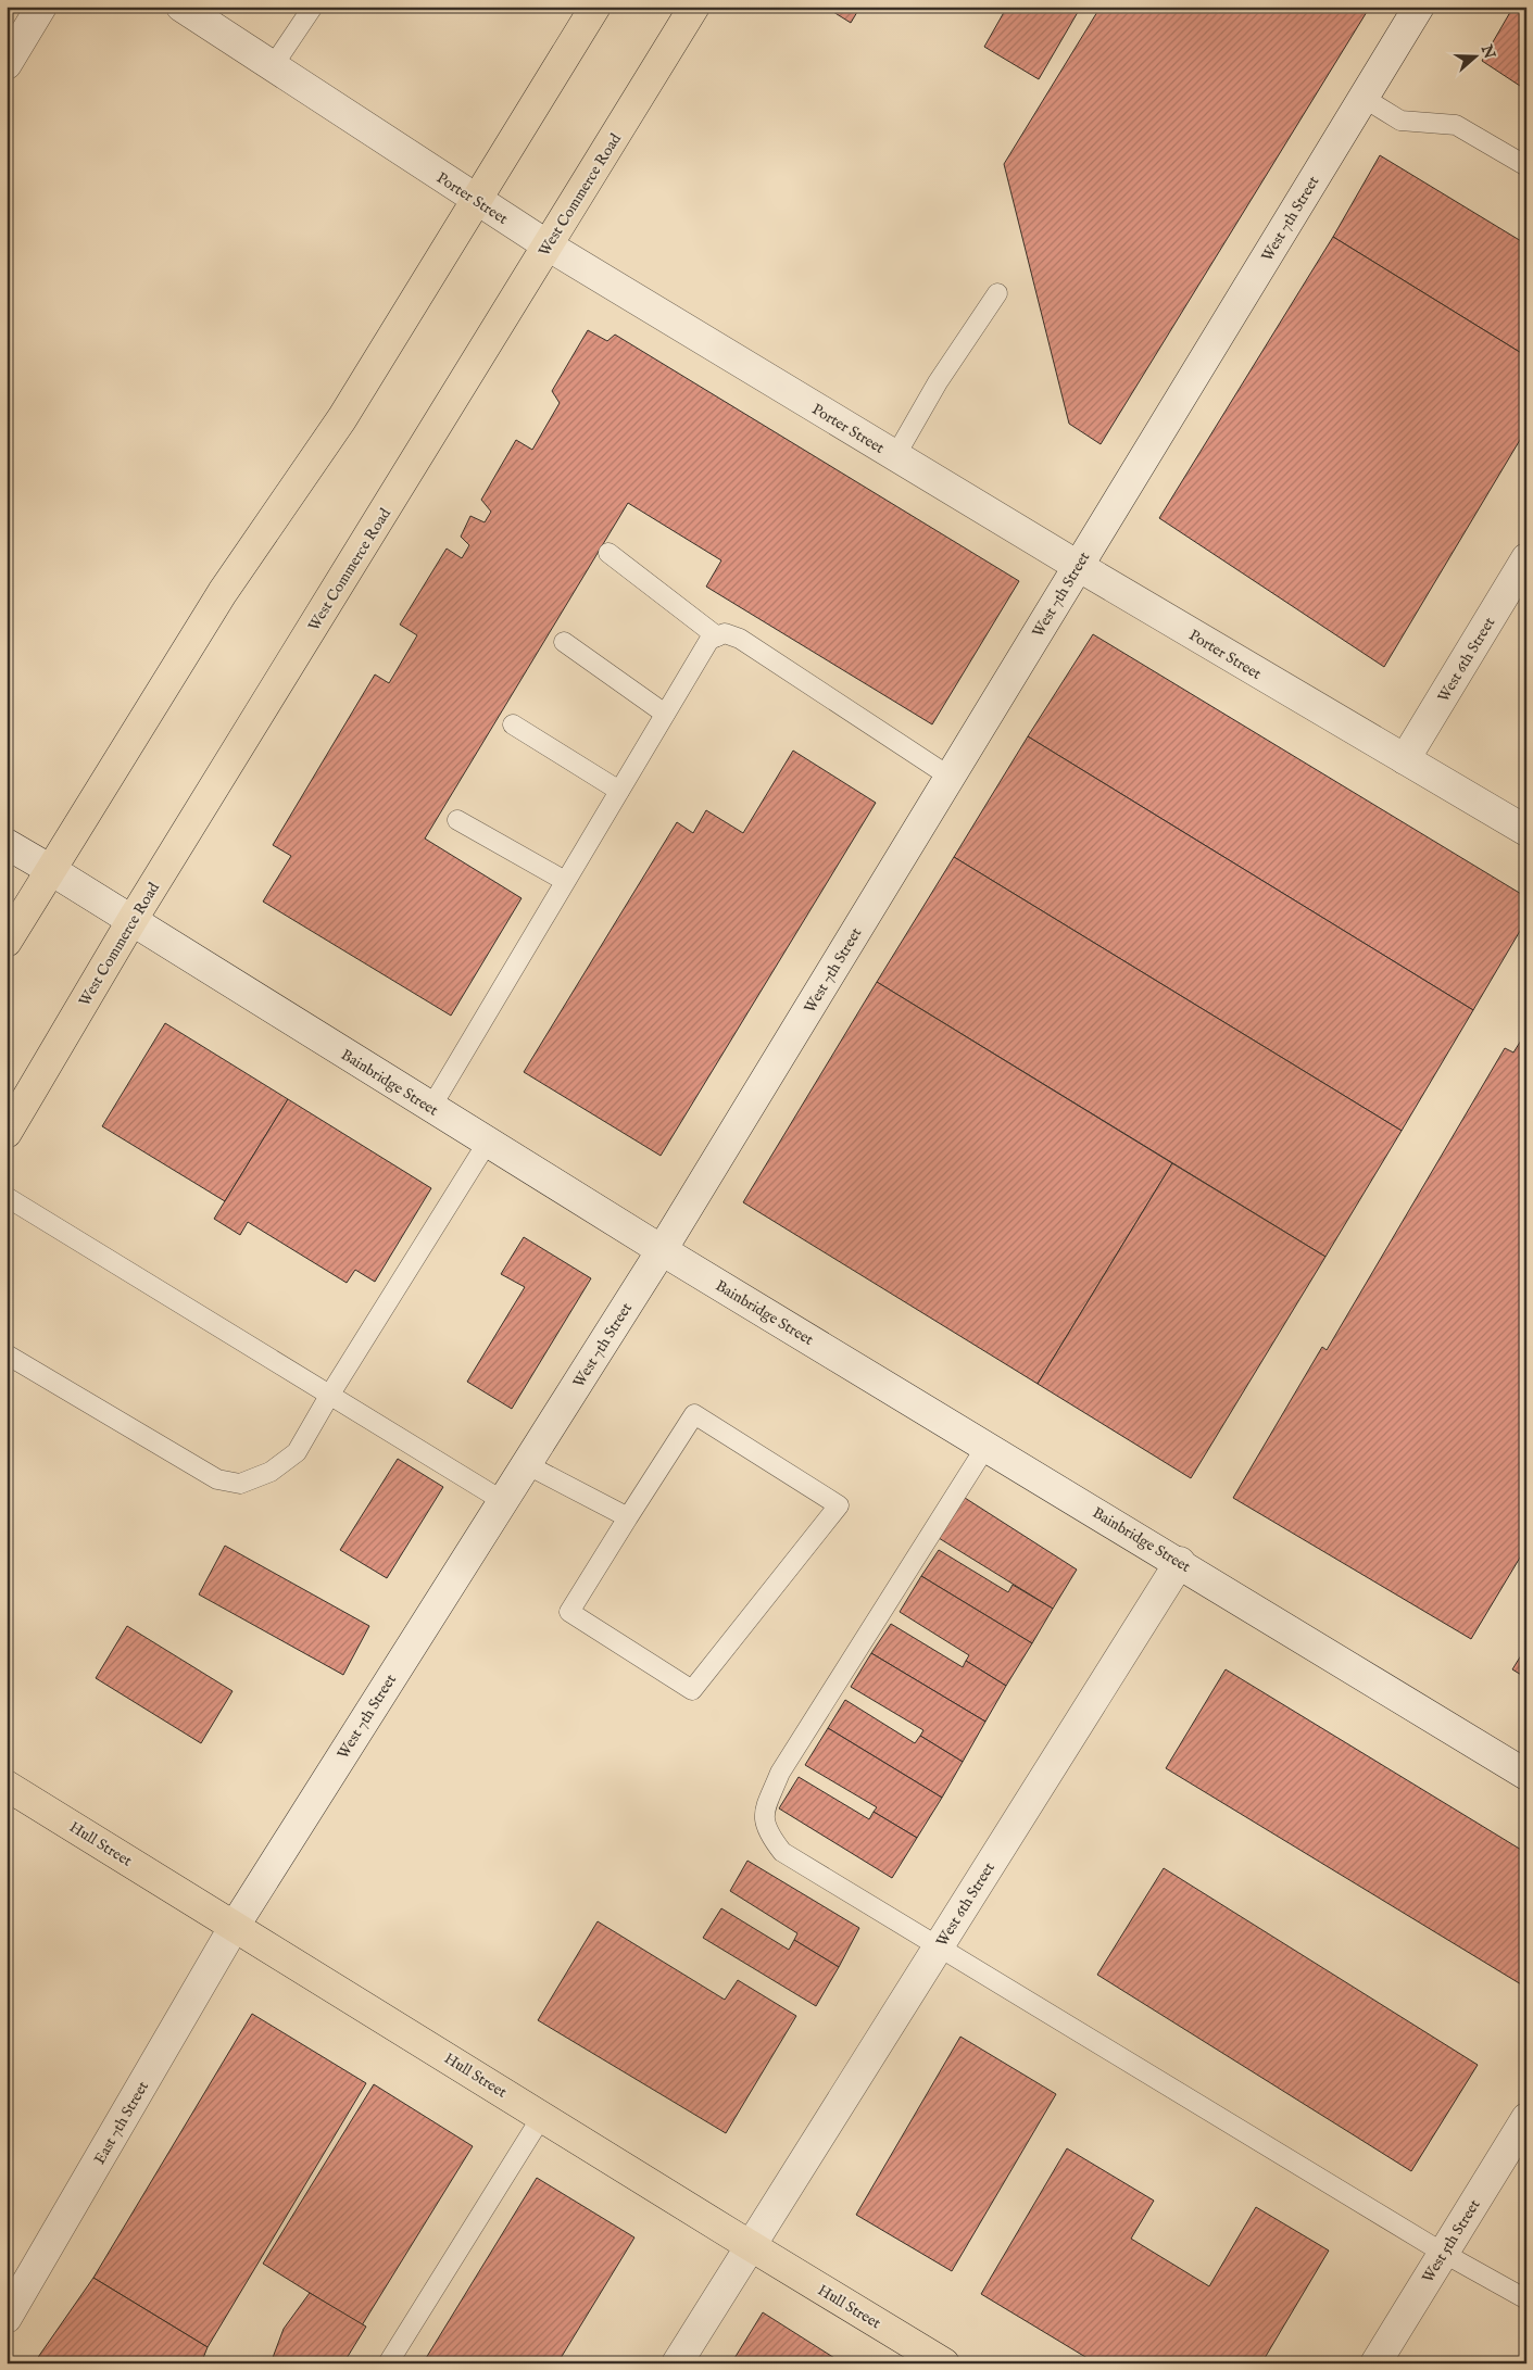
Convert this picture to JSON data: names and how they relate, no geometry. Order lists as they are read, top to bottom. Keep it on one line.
{"streets":{"main road":["West Commerce Road","Hull Street"],"street":["Porter Street","West 7th Street","West 6th Street","Bainbridge Street","East 7th Street","West 5th Street"]},"crossings":[["West Commerce Road","Porter Street"],["West Commerce Road","Bainbridge Street"],["Porter Street","West 7th Street"],["Porter Street","West 6th Street"],["West 7th Street","Bainbridge Street"],["West 7th Street","Hull Street"],["West 7th Street","East 7th Street"],["West 6th Street","Bainbridge Street"],["West 6th Street","Hull Street"],["Hull Street","East 7th Street"]],"north":"right"}
